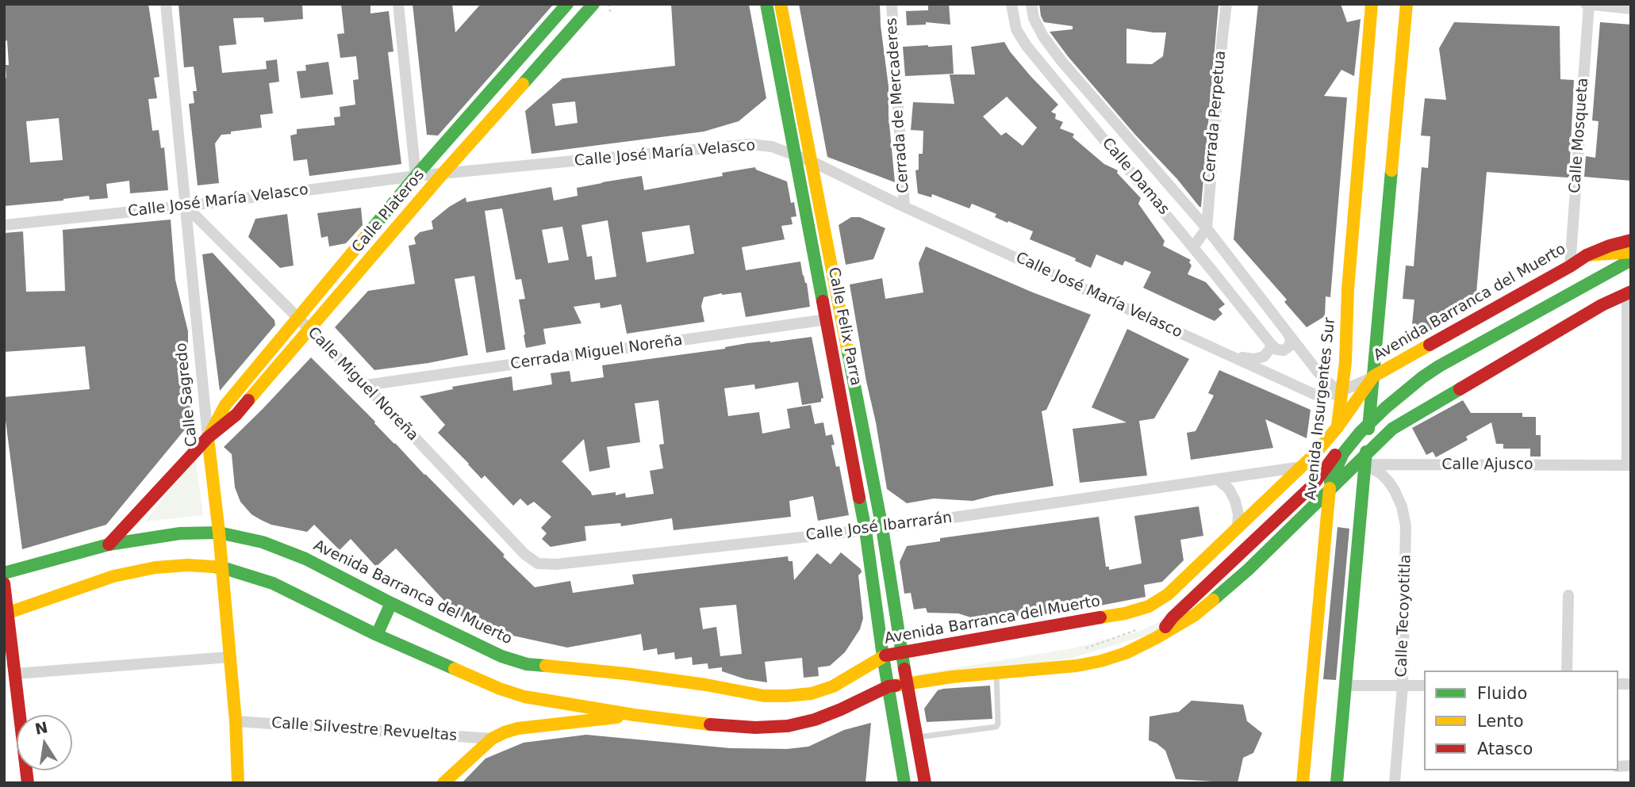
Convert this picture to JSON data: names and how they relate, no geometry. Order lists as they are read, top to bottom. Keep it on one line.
{"streets":{"main road":["Calle Plateros","Avenida Barranca del Muerto","Calle Felix Parra","Calle Sagredo","Avenida Insurgentes Sur"],"street":["Cerrada de Mercaderes","Cerrada Perpetua","Calle Mosqueta","Calle José María Velasco","Calle Damas","Cerrada Miguel Noreña","Calle Miguel Noreña","Calle Ajusco","Calle José Ibarrarán","Calle Tecoyotitla","Calle Silvestre Revueltas"]},"crossings":[["Cerrada de Mercaderes","Calle José María Velasco"],["Cerrada Perpetua","Calle Damas"],["Calle Mosqueta","Avenida Barranca del Muerto"],["Calle José María Velasco","Calle Damas"],["Calle José María Velasco","Calle Plateros"],["Calle José María Velasco","Calle Felix Parra"],["Calle José María Velasco","Calle Miguel Noreña"],["Calle José María Velasco","Calle Sagredo"],["Calle José María Velasco","Avenida Insurgentes Sur"],["Calle Damas","Avenida Insurgentes Sur"],["Calle Plateros","Avenida Barranca del Muerto"],["Calle Plateros","Calle Miguel Noreña"],["Calle Plateros","Calle Sagredo"],["Avenida Barranca del Muerto","Calle Felix Parra"],["Avenida Barranca del Muerto","Calle Sagredo"],["Avenida Barranca del Muerto","Avenida Insurgentes Sur"],["Avenida Barranca del Muerto","Calle José Ibarrarán"],["Calle Felix Parra","Cerrada Miguel Noreña"],["Calle Felix Parra","Calle José Ibarrarán"],["Cerrada Miguel Noreña","Calle Miguel Noreña"],["Calle Miguel Noreña","Calle Sagredo"],["Calle Miguel Noreña","Calle José Ibarrarán"],["Calle Sagredo","Calle Silvestre Revueltas"],["Calle Ajusco","Calle Tecoyotitla"]],"legend":["Fluido","Lento","Atasco"],"north":"top"}
